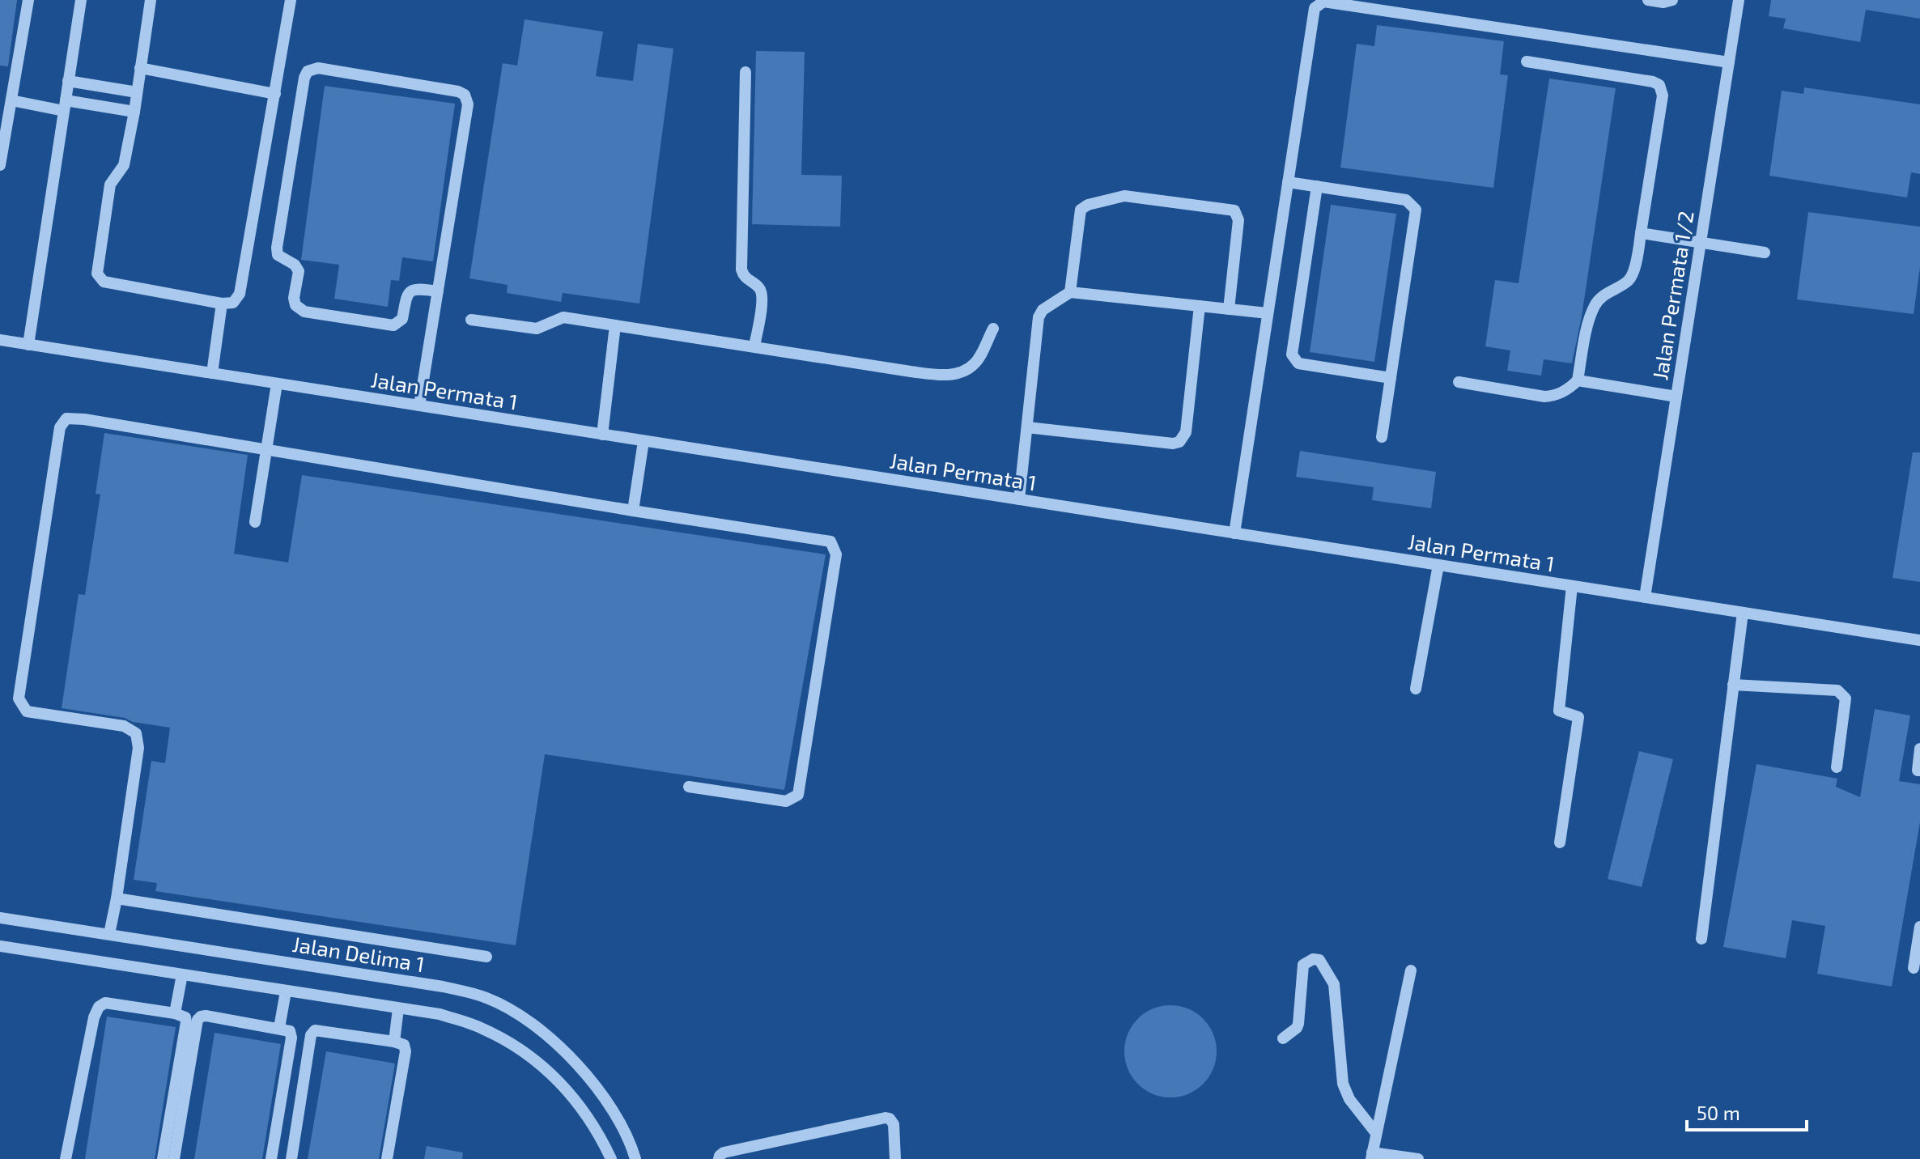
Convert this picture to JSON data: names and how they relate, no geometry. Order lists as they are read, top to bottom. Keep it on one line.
{"streets":{"street":["Jalan Permata 1/2","Jalan Permata 1","Jalan Delima 1"]},"crossings":[["Jalan Permata 1/2","Jalan Permata 1"]],"scale_bar":"50 m"}
